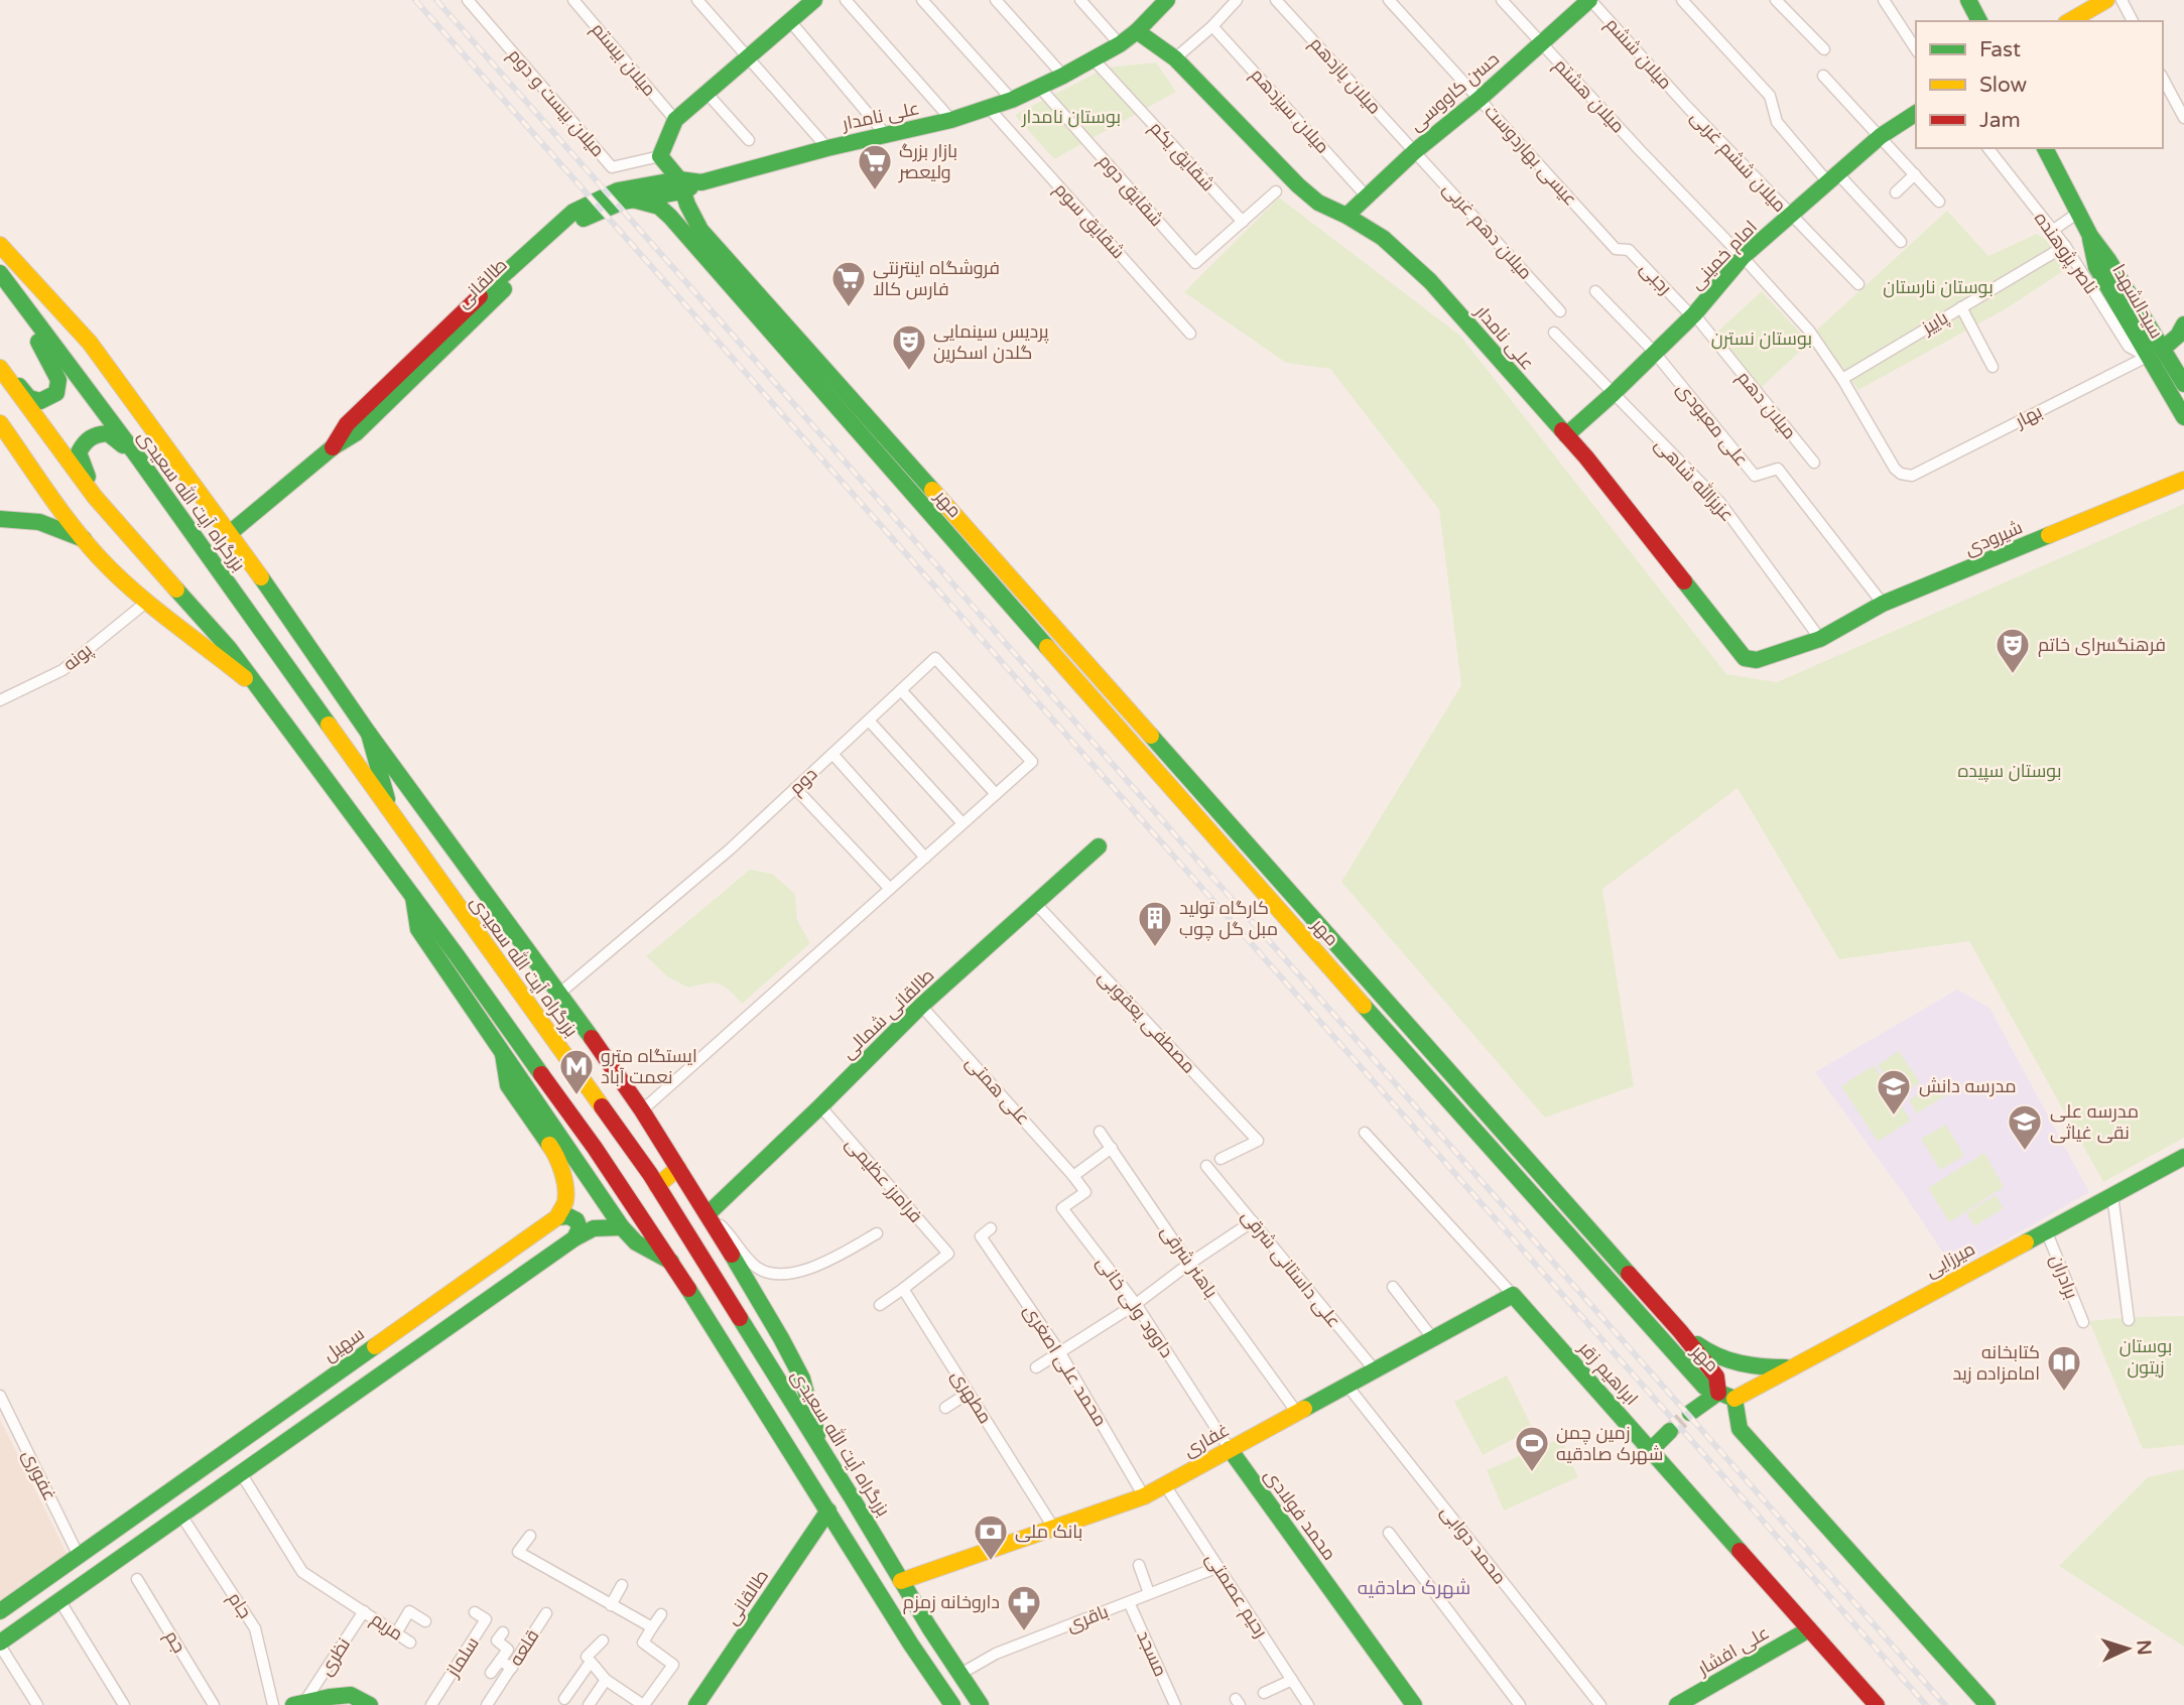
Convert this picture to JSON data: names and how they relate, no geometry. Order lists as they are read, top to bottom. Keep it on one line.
{"streets":{"main road":["حسن کاووسی","علی نامدار","امام خمینی","طالقانی","سیدالشهدا","بزرگراه آیت الله سعیدی","مهر","شیرودی","طالقانی شمالی","میرزایی","سهیل","ابراهیم زقر","غفاری","محمد فولادی","علی افشار"],"street":["میلان ششم","میلان بیستم","میلان یازدهم","میلان هشتم","میلان بیست و دوم","میلان سیزدهم","عیسی بهاردوست","شقایق یکم","میلان ششم غربی","شقایق دوم","شقایق سوم","میلان دهم غربی","ناصر پژوهنده","رجبی","پاییز","میلان دهم","بهار","علی معبودی","عزیزالله شاهی","پونه","دوم","مصطفی یعقوبی","علی همتی","فرامرز عظیمی","باهنر شرقی","علی داستانی شرقی","برادران","داوود ولی خانی","محمد علی اصغری","مطهری","غفوری","محمد دوابی","رحیم عصمتی","جام","باقری","مریم","جم","قلعه","مسجد","نظری","سلماز"]},"crossings":[["میلان ششم","حسن کاووسی"],["میلان ششم","میلان ششم غربی"],["میلان یازدهم","حسن کاووسی"],["میلان یازدهم","میلان دهم غربی"],["حسن کاووسی","میلان هشتم"],["حسن کاووسی","میلان سیزدهم"],["حسن کاووسی","علی نامدار"],["حسن کاووسی","عیسی بهاردوست"],["حسن کاووسی","میلان دهم غربی"],["میلان هشتم","امام خمینی"],["میلان هشتم","پاییز"],["میلان هشتم","بهار"],["علی نامدار","شقایق یکم"],["علی نامدار","شقایق دوم"],["علی نامدار","شقایق سوم"],["علی نامدار","امام خمینی"],["علی نامدار","طالقانی"],["علی نامدار","عزیزالله شاهی"],["علی نامدار","شیرودی"],["عیسی بهاردوست","رجبی"],["شقایق یکم","شقایق دوم"],["میلان ششم غربی","امام خمینی"],["ناصر پژوهنده","سیدالشهدا"],["ناصر پژوهنده","پاییز"],["ناصر پژوهنده","بهار"],["امام خمینی","رجبی"],["امام خمینی","میلان دهم"],["امام خمینی","علی معبودی"],["امام خمینی","عزیزالله شاهی"],["رجبی","میلان دهم"],["طالقانی","مهر"],["سیدالشهدا","بهار"],["علی معبودی","شیرودی"],["عزیزالله شاهی","شیرودی"],["بزرگراه آیت الله سعیدی","غفاری"],["بزرگراه آیت الله سعیدی","باقری"],["طالقانی شمالی","مصطفی یعقوبی"],["طالقانی شمالی","علی همتی"],["طالقانی شمالی","فرامرز عظیمی"],["علی همتی","داوود ولی خانی"],["فرامرز عظیمی","مطهری"],["میرزایی","برادران"],["باهنر شرقی","غفاری"],["علی داستانی شرقی","غفاری"],["داوود ولی خانی","غفاری"],["داوود ولی خانی","محمد فولادی"],["سهیل","غفوری"],["محمد علی اصغری","غفاری"],["ابراهیم زقر","غفاری"],["ابراهیم زقر","علی افشار"],["مطهری","غفاری"],["غفاری","محمد فولادی"],["غفاری","محمد دوابی"],["غفاری","رحیم عصمتی"],["رحیم عصمتی","باقری"],["باقری","مسجد"],["مریم","نظری"]],"districts":["شهرک صادقیه"],"parks":["بوستان نامدار","بوستان نارستان","بوستان نسترن","بوستان سپیده","بوستان زیتون"],"places":{"supermarket":["بازار بزرگ ولیعصر","فروشگاه اینترنتی فارس کالا"],"theatre":["پردیس سینمایی گلدن اسکرین","فرهنگسرای خاتم"],"building":["کارگاه تولید مبل گل چوب"],"metro station":["ایستگاه مترو نعمت آباد"],"school or university":["مدرسه دانش","مدرسه علی نقی غیاثی"],"library":["کتابخانه امامزاده زید"],"sports":["زمین چمن شهرک صادقیه"],"bank":["بانک ملی"],"pharmacy":["داروخانه زمزم"]},"legend":["Fast","Slow","Jam"],"north":"right"}
